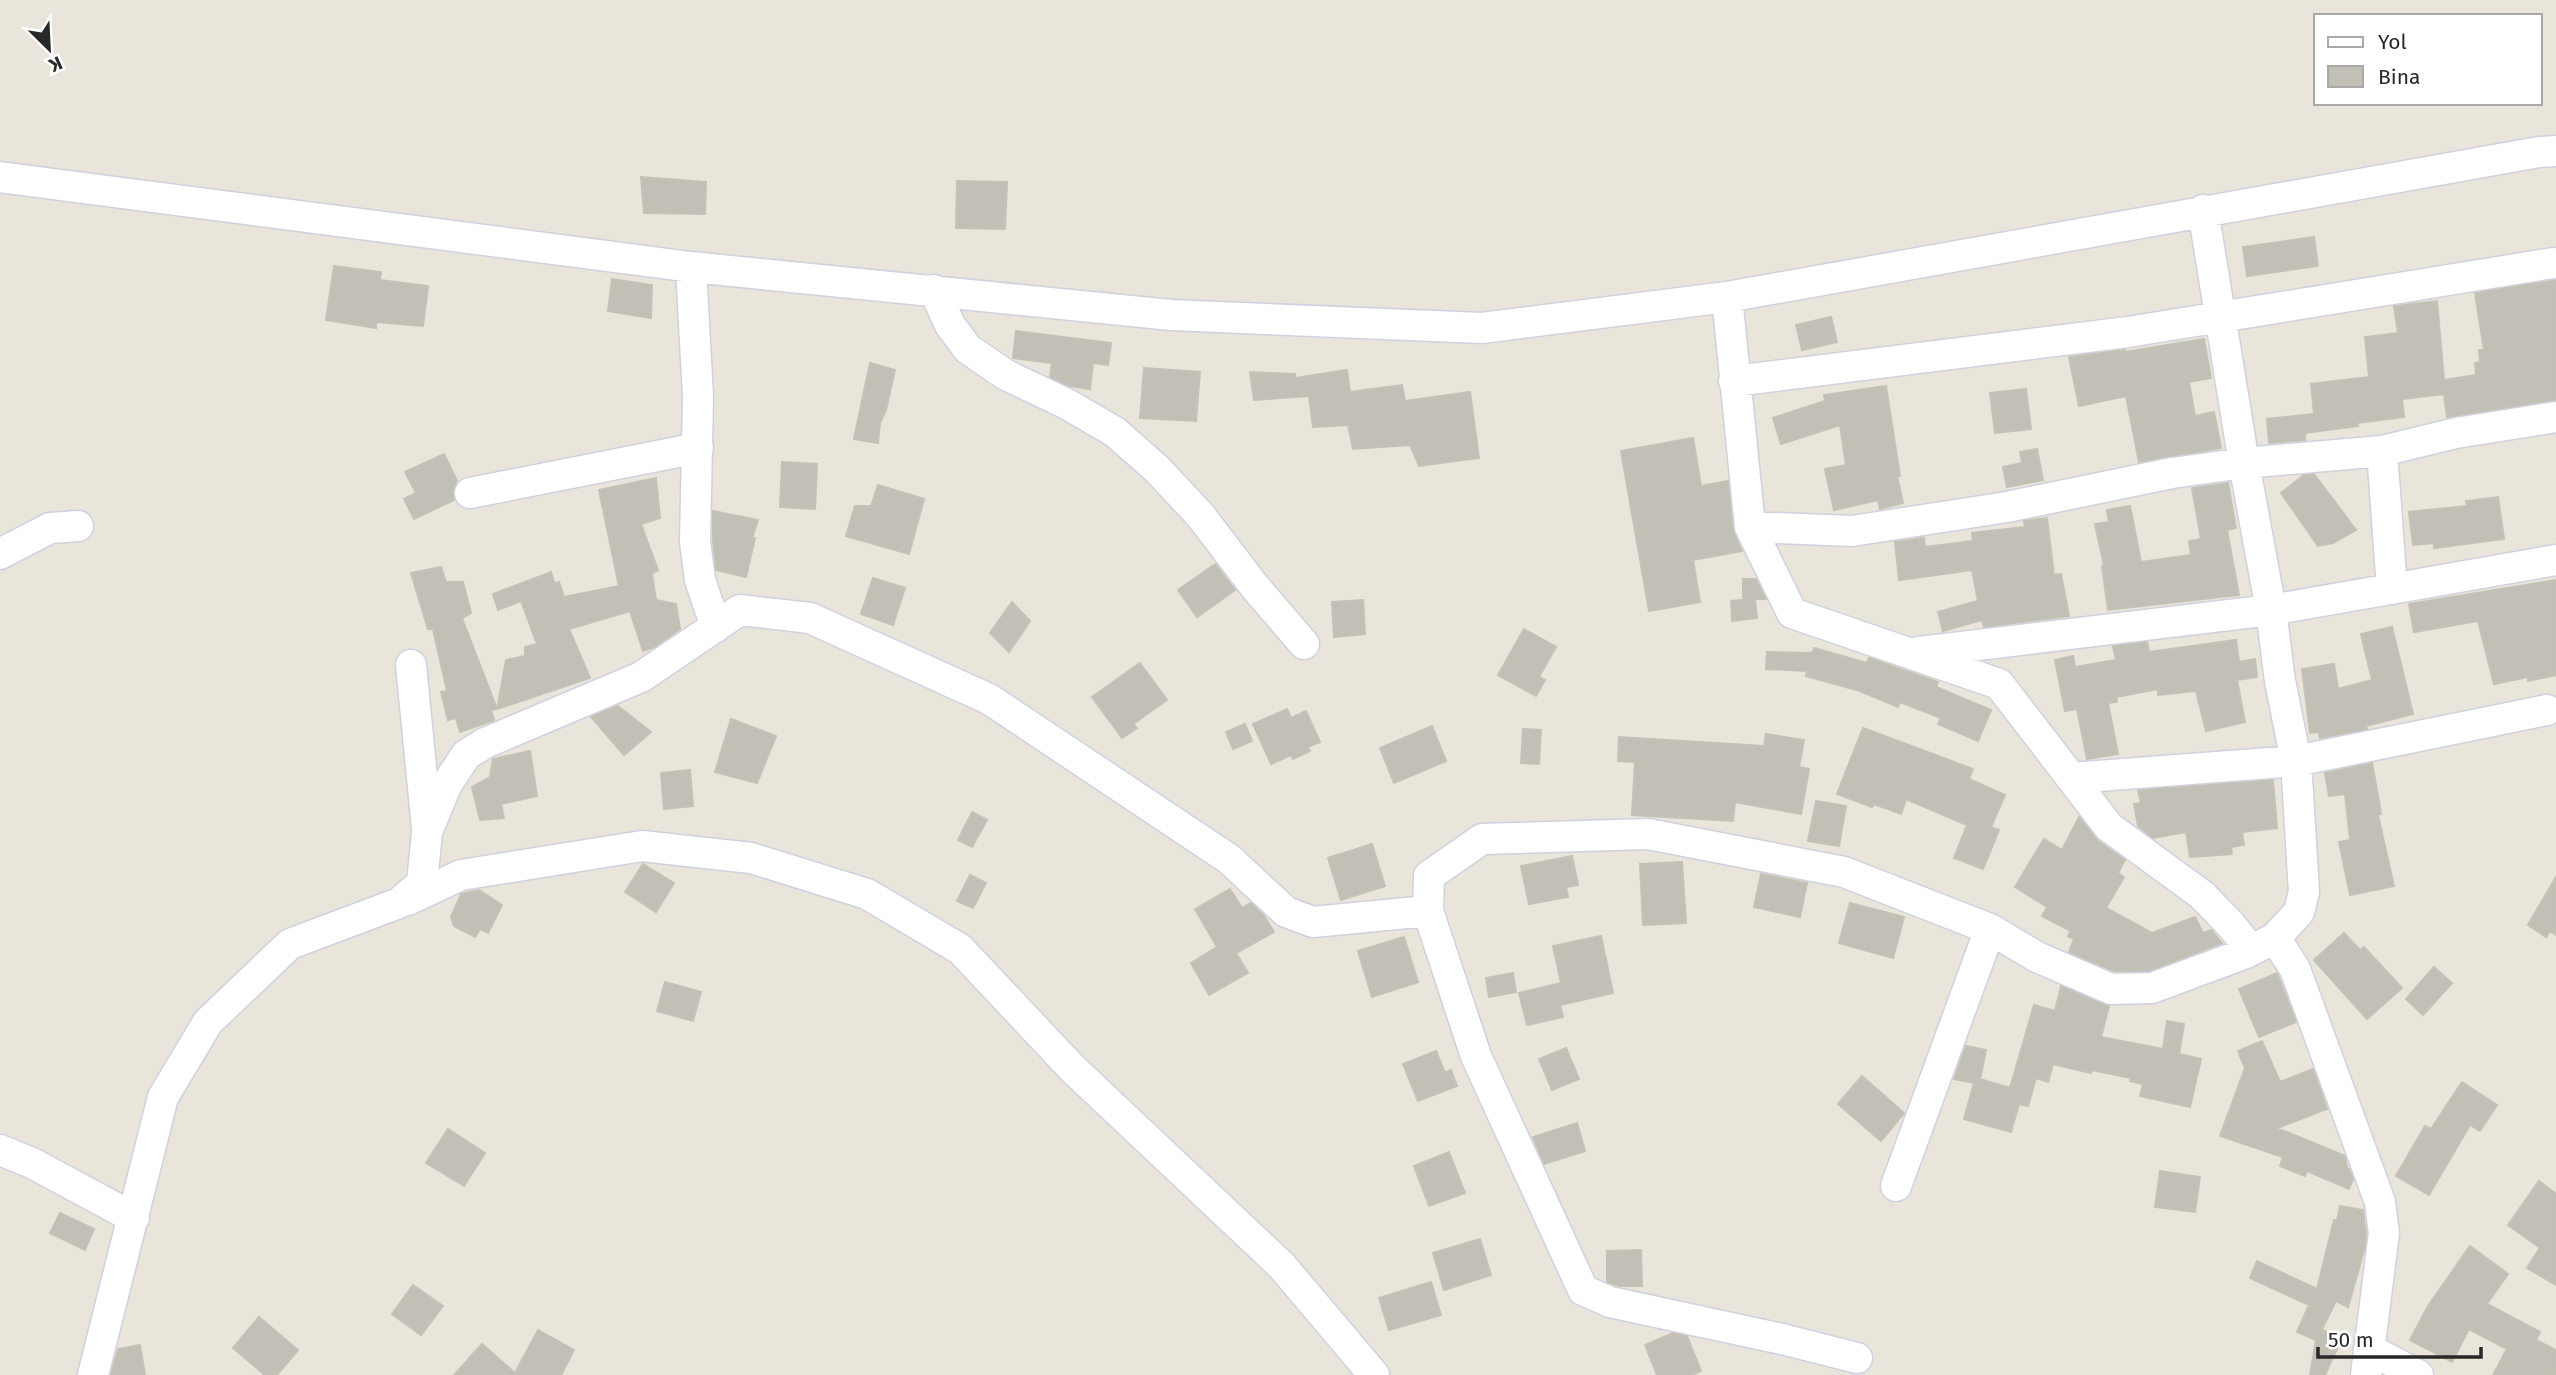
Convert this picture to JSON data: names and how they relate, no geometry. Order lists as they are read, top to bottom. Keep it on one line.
{"legend":["Yol","Bina"],"scale_bar":"50 m","north":"bottom right"}
